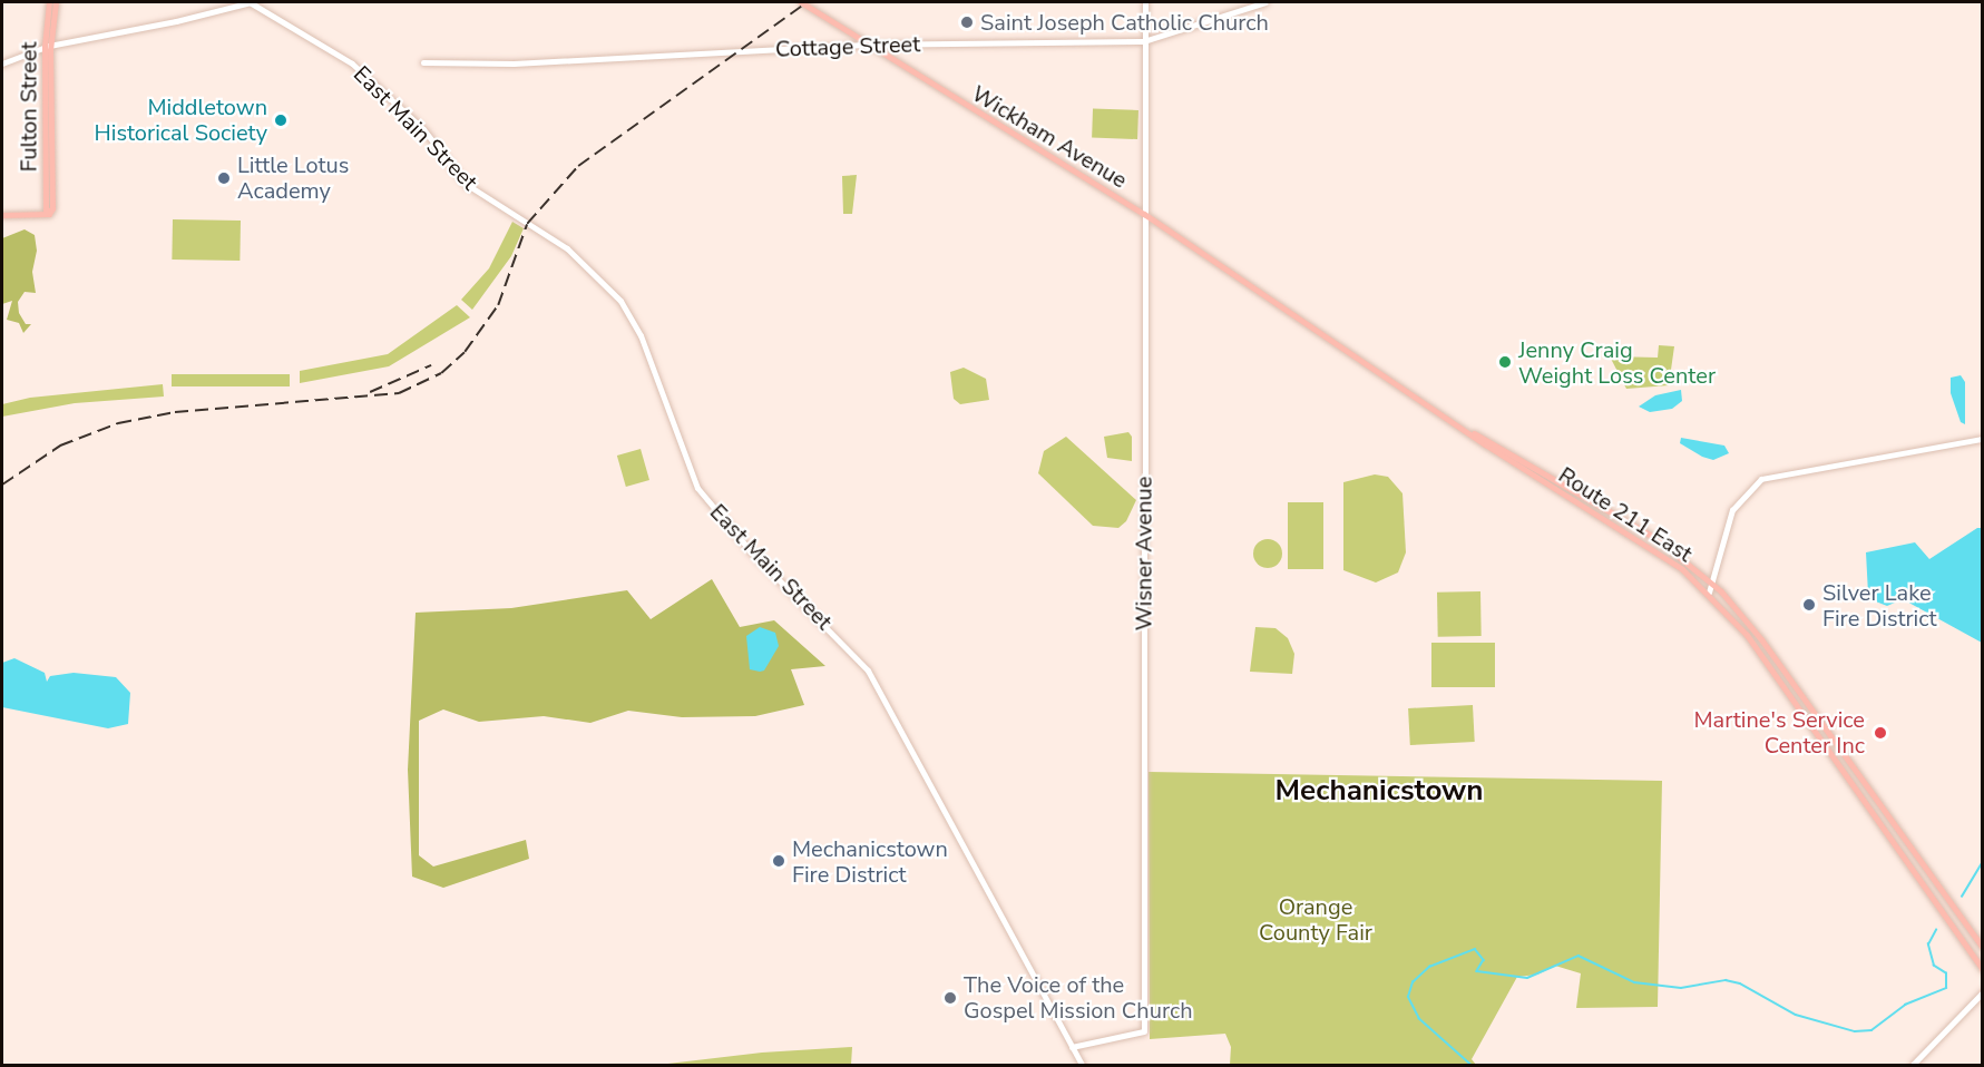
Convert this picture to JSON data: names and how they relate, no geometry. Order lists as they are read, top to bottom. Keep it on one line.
{"streets":{"main road":["Fulton Street","East Main Street","Wickham Avenue","Route 211 East"],"street":["Cottage Street","Wisner Avenue"]},"crossings":[["Cottage Street","Wickham Avenue"],["Cottage Street","Wisner Avenue"],["East Main Street","Wisner Avenue"],["Wickham Avenue","Route 211 East"],["Wickham Avenue","Wisner Avenue"]],"districts":["Mechanicstown"],"parks":["Orange County Fair"],"places":["Saint Joseph Catholic Church","Middletown Historical Society","Little Lotus Academy","Jenny Craig Weight Loss Center","Silver Lake Fire District","Martine's Service Center Inc","Mechanicstown Fire District","The Voice of the Gospel Mission Church"]}
